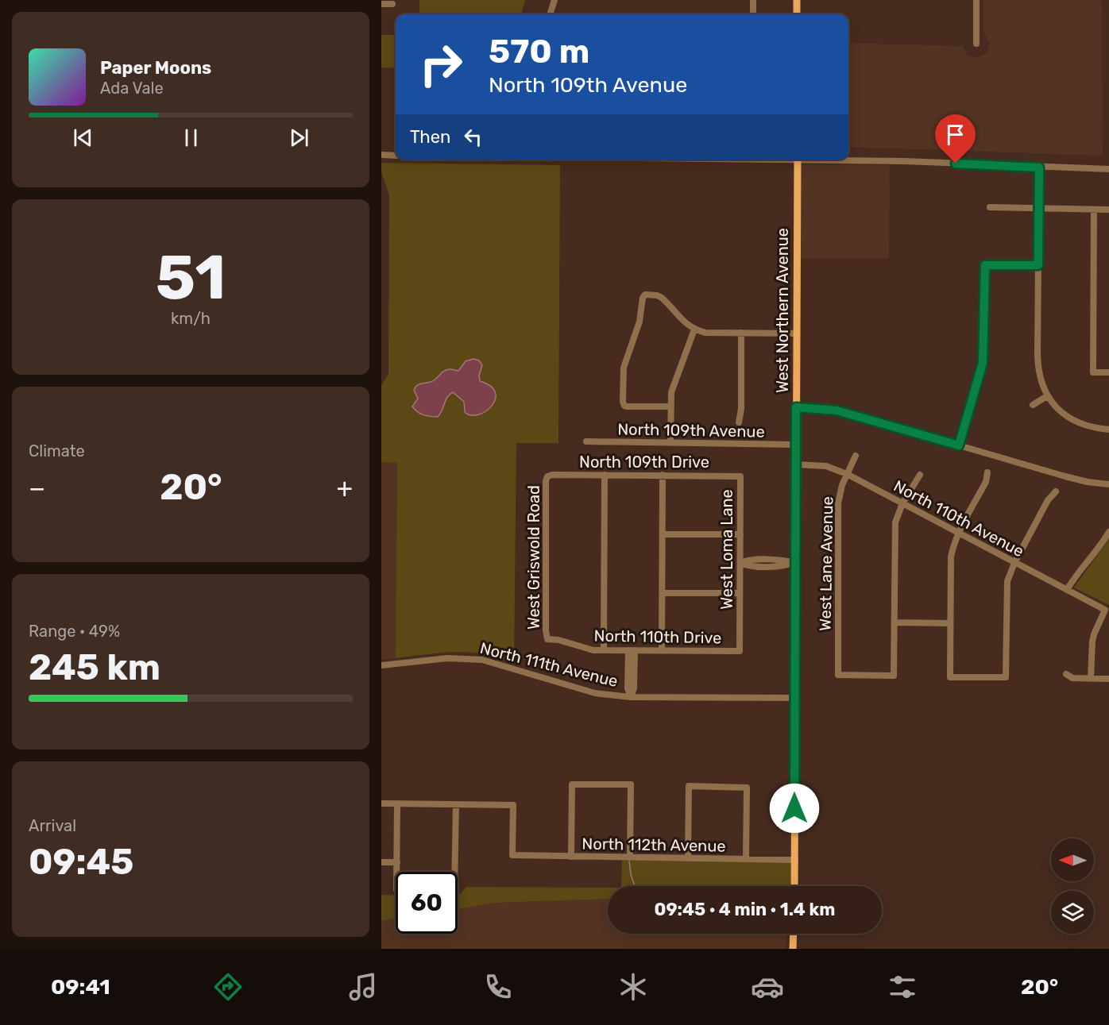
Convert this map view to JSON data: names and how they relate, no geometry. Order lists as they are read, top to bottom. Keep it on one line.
{"streets":{"main road":["West Northern Avenue"],"street":["North 109th Avenue","North 109th Drive","North 110th Avenue","West Loma Lane","West Griswold Road","West Lane Avenue","North 110th Drive","North 111th Avenue","North 112th Avenue"]},"crossings":[["West Northern Avenue","North 109th Avenue"],["West Northern Avenue","North 110th Avenue"],["West Northern Avenue","North 111th Avenue"],["West Northern Avenue","North 112th Avenue"],["North 109th Drive","West Loma Lane"],["North 109th Drive","West Griswold Road"],["North 110th Avenue","West Lane Avenue"],["West Loma Lane","North 110th Drive"],["West Griswold Road","North 110th Drive"]],"north":"left","page":{"turn":["570 m","North 109th Avenue"],"song":["Paper Moons","Ada Vale"],"then":"Then","tile":[["51","km/h"],"Climate",["Range · 49%","245 km"],["Arrival","09:45"]],"heat":["−","20°","+"],"limit":"60","trip":"09:45 · 4 min · 1.4 km","tabs":["09:41","20°"]}}
